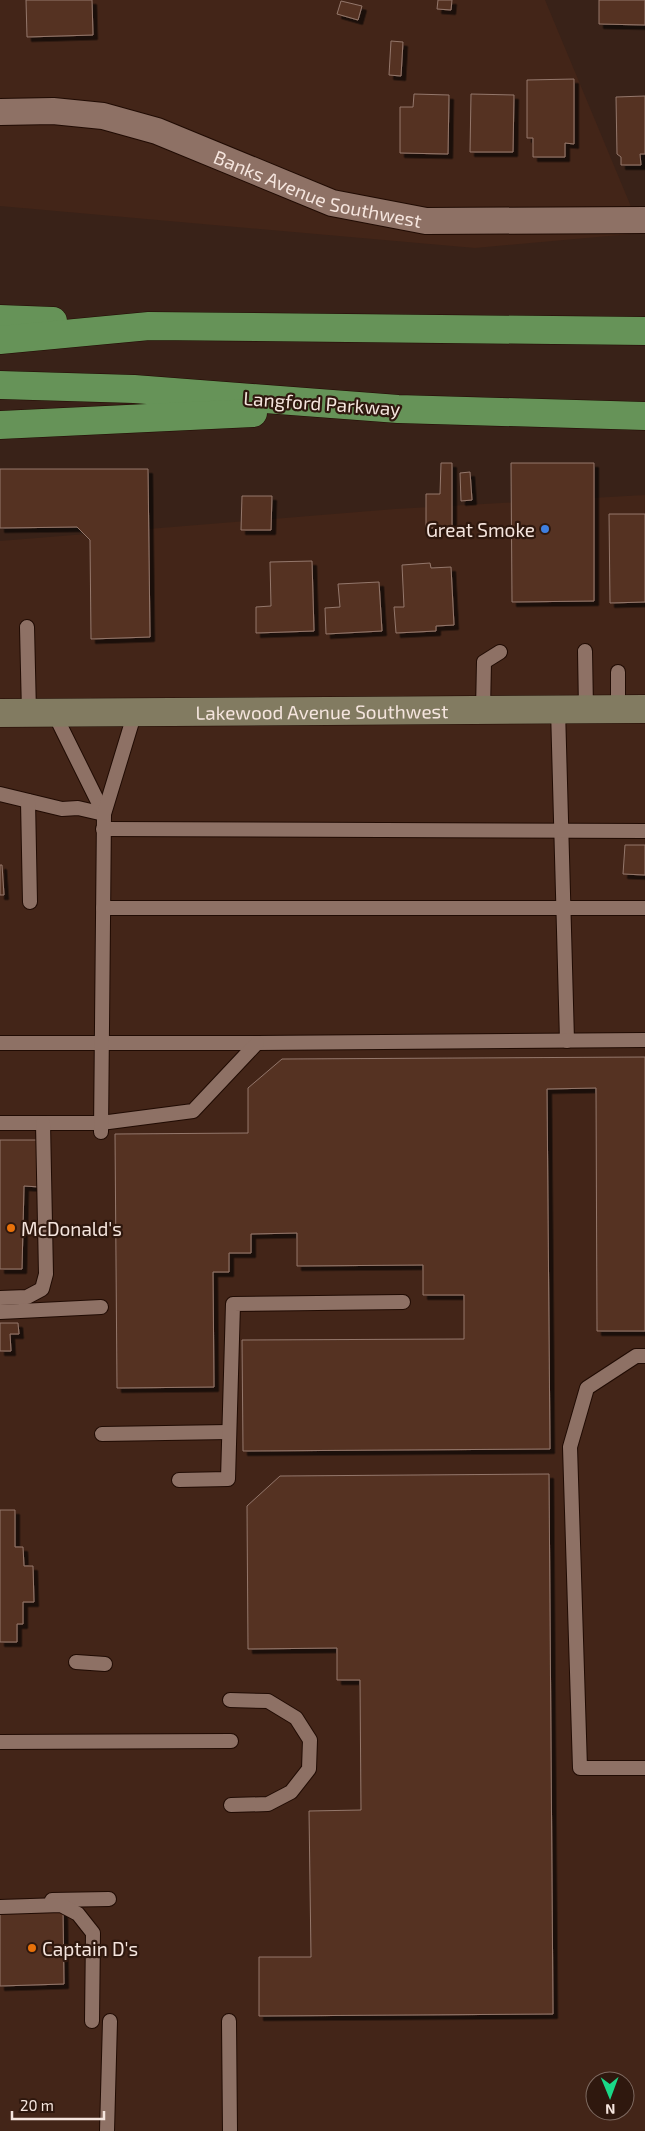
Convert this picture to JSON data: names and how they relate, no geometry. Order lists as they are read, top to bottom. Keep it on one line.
{"streets":{"highway":["Langford Parkway"],"street":["Banks Avenue Southwest","Lakewood Avenue Southwest"]},"places":["Great Smoke","McDonald's","Captain D's"],"scale_bar":"20 m","north":"bottom"}
